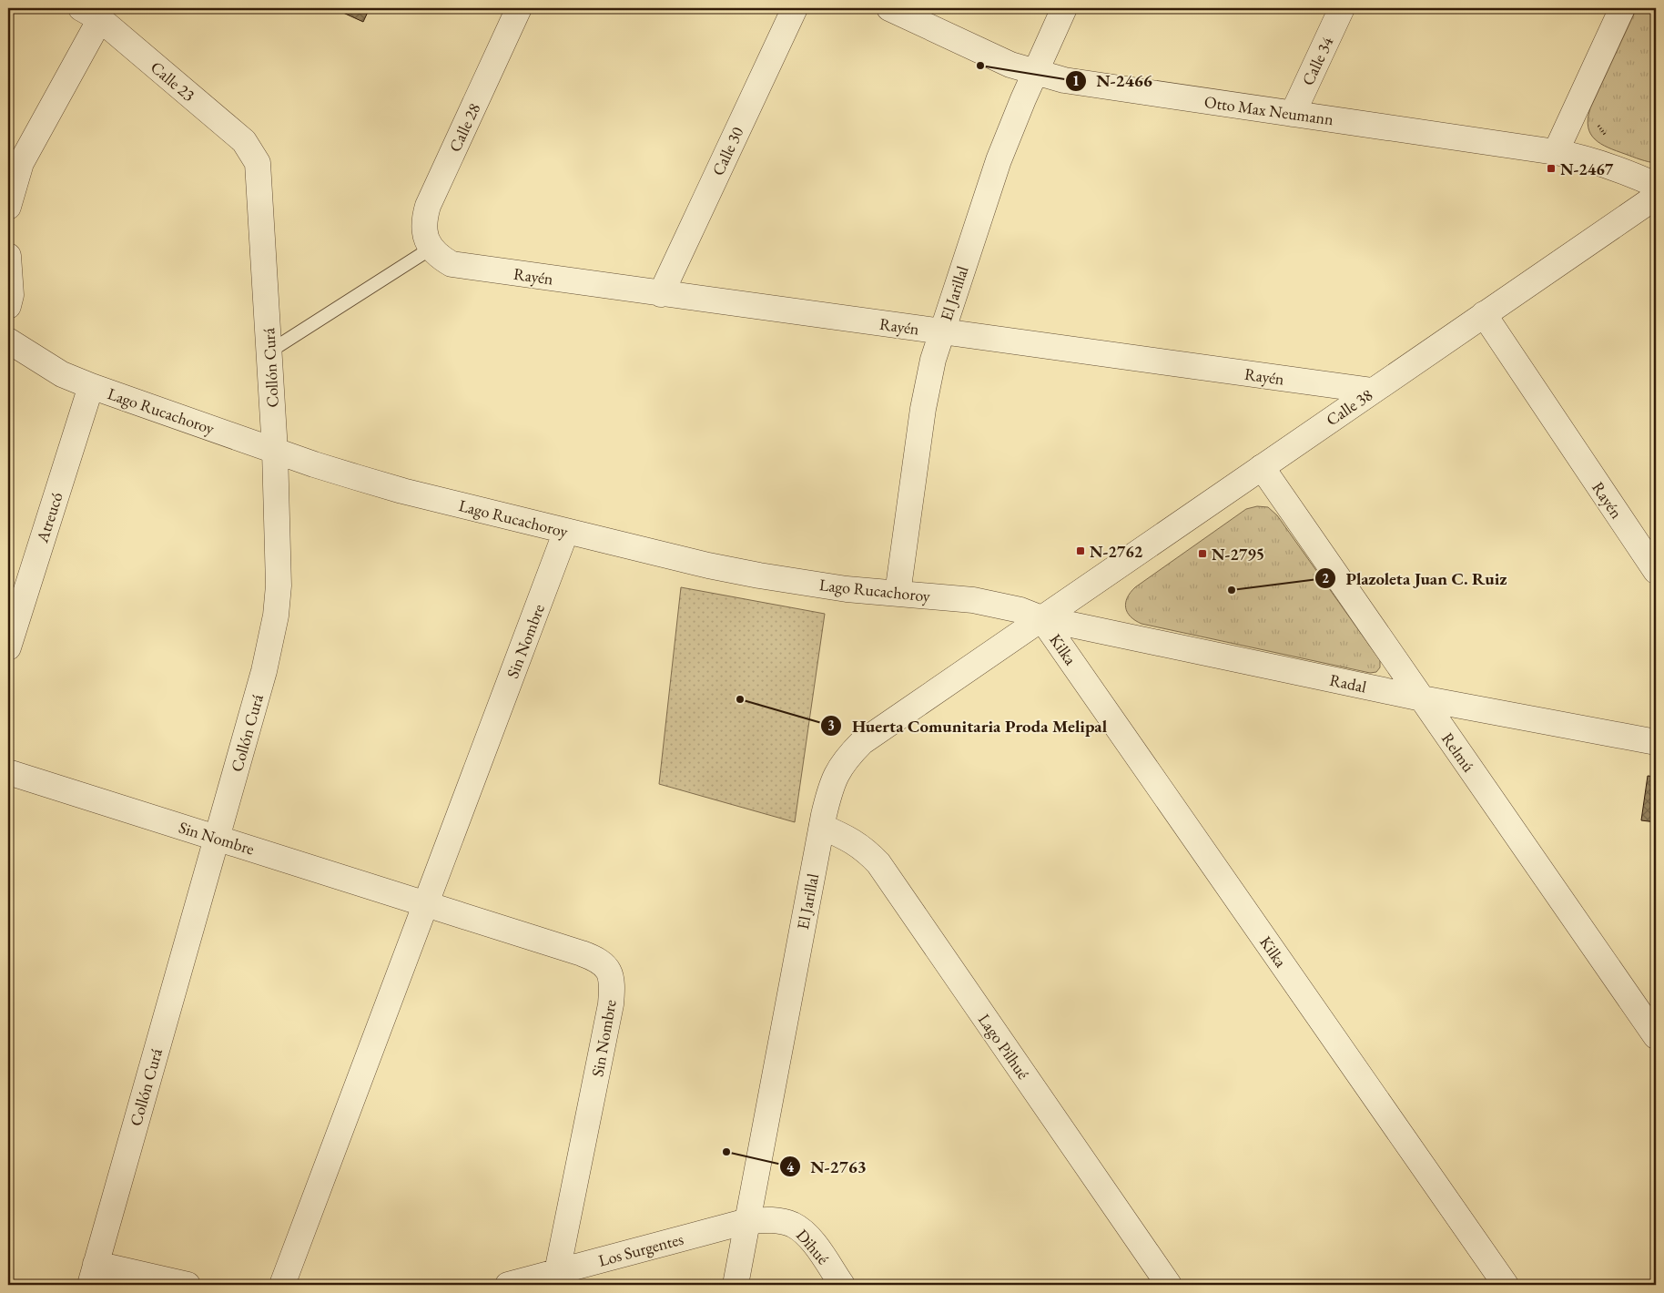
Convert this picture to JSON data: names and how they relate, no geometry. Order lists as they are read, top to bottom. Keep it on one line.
{"streets":{"street":["Calle 34","Calle 23","Otto Max Neumann","Calle 28","Calle 30","Rayén","El Jarillal","Collón Curá","Calle 38","Lago Rucachoroy","Atreucó","Sin Nombre","Kilka","Radal","Relmú","Lago Pilhué","Dihué","Los Surgentes"]},"crossings":[["Calle 34","Otto Max Neumann"],["Calle 23","Collón Curá"],["Otto Max Neumann","El Jarillal"],["Calle 28","Rayén"],["Calle 30","Rayén"],["Rayén","El Jarillal"],["Rayén","Calle 38"],["El Jarillal","Calle 38"],["El Jarillal","Lago Rucachoroy"],["El Jarillal","Kilka"],["El Jarillal","Radal"],["El Jarillal","Lago Pilhué"],["El Jarillal","Dihué"],["El Jarillal","Los Surgentes"],["Collón Curá","Lago Rucachoroy"],["Collón Curá","Sin Nombre"],["Calle 38","Lago Rucachoroy"],["Calle 38","Kilka"],["Calle 38","Radal"],["Calle 38","Relmú"],["Lago Rucachoroy","Atreucó"],["Lago Rucachoroy","Sin Nombre"],["Lago Rucachoroy","Kilka"],["Lago Rucachoroy","Radal"],["Sin Nombre","Los Surgentes"],["Kilka","Radal"],["Radal","Relmú"],["Dihué","Los Surgentes"]],"places":{"other":["N-2466","Plazoleta Juan C. Ruiz","Huerta Comunitaria Proda Melipal","N-2763"],"transit":["N-2467","N-2762","N-2795"]}}
